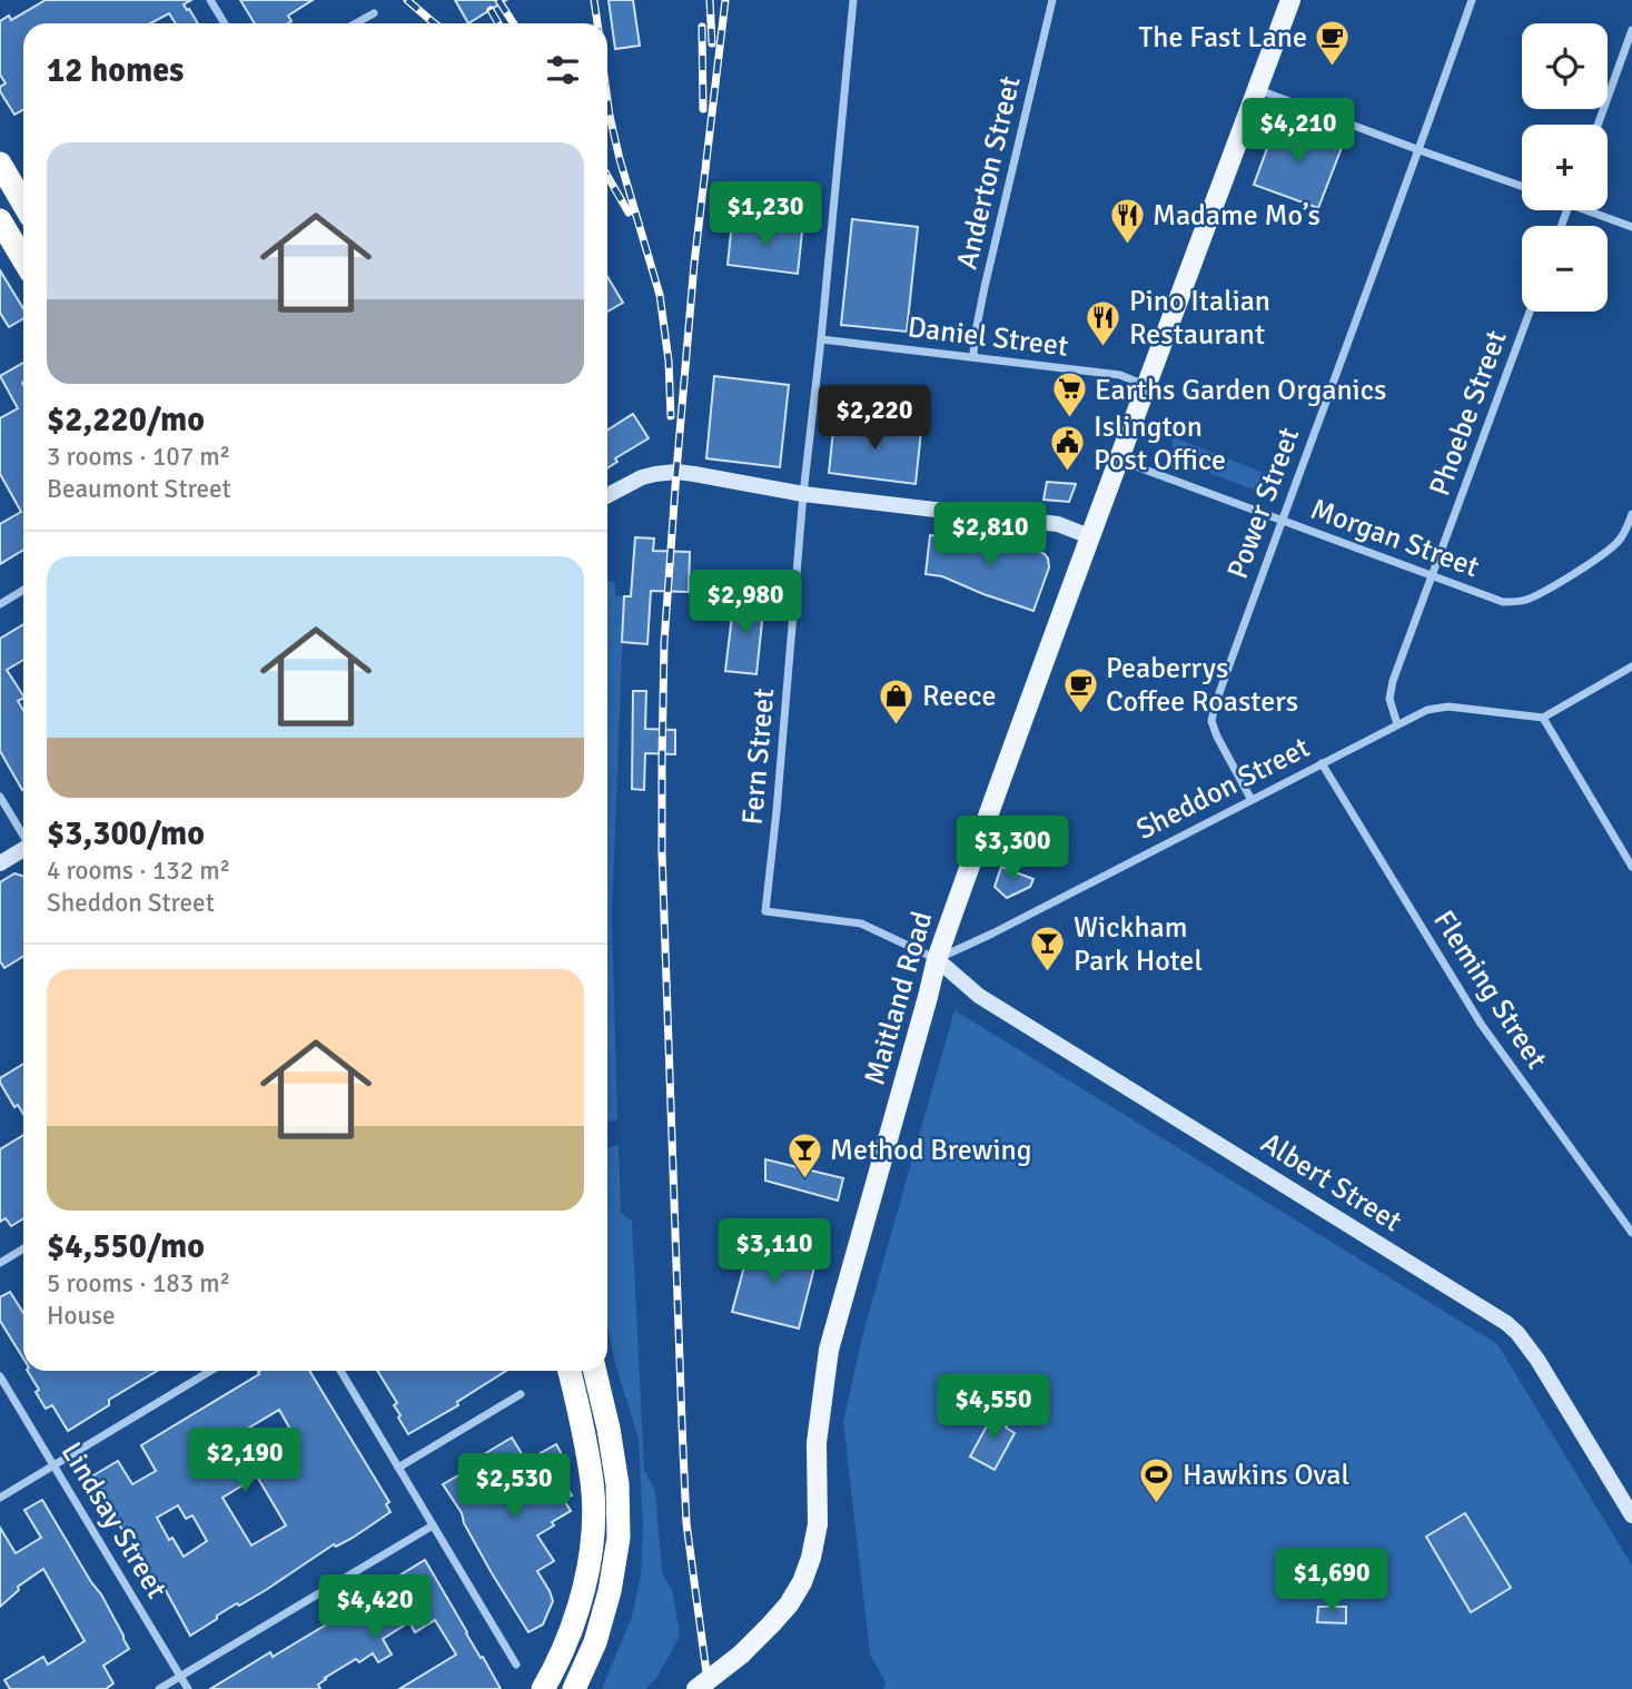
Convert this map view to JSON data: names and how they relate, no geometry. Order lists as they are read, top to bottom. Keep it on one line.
{"streets":{"main road":["Maitland Road","Albert Street"],"street":["Anderton Street","Daniel Street","Phoebe Street","Power Street","Morgan Street","Fern Street","Sheddon Street","Fleming Street","Lindsay Street"]},"crossings":[["Anderton Street","Daniel Street"],["Daniel Street","Fern Street"],["Daniel Street","Maitland Road"],["Phoebe Street","Morgan Street"],["Phoebe Street","Sheddon Street"],["Power Street","Morgan Street"],["Power Street","Sheddon Street"],["Morgan Street","Maitland Road"],["Fern Street","Sheddon Street"],["Fern Street","Maitland Road"],["Fern Street","Albert Street"],["Sheddon Street","Fleming Street"],["Sheddon Street","Maitland Road"],["Sheddon Street","Albert Street"],["Maitland Road","Albert Street"]],"places":{"cafe":["The Fast Lane","Peaberrys Coffee Roasters"],"restaurant":["Madame Mo’s","Pino Italian Restaurant"],"supermarket":["Earths Garden Organics"],"public building":["Islington Post Office"],"shop":["Reece"],"bar":["Wickham Park Hotel","Method Brewing"],"sports":["Hawkins Oval"]},"page":{"map_buttons":["+","−"],"heading":"12 homes","price":["$4,210","$1,230","$2,220","$2,810","$2,980","$3,300","$3,110","$4,550","$2,190","$2,530","$1,690","$4,420"],"list":[{"name":"$2,220/mo","note":"3 rooms · 107 m² · Beaumont Street"},{"name":"$3,300/mo","note":"4 rooms · 132 m² · Sheddon Street"},{"name":"$4,550/mo","note":"5 rooms · 183 m² · House"}]}}
